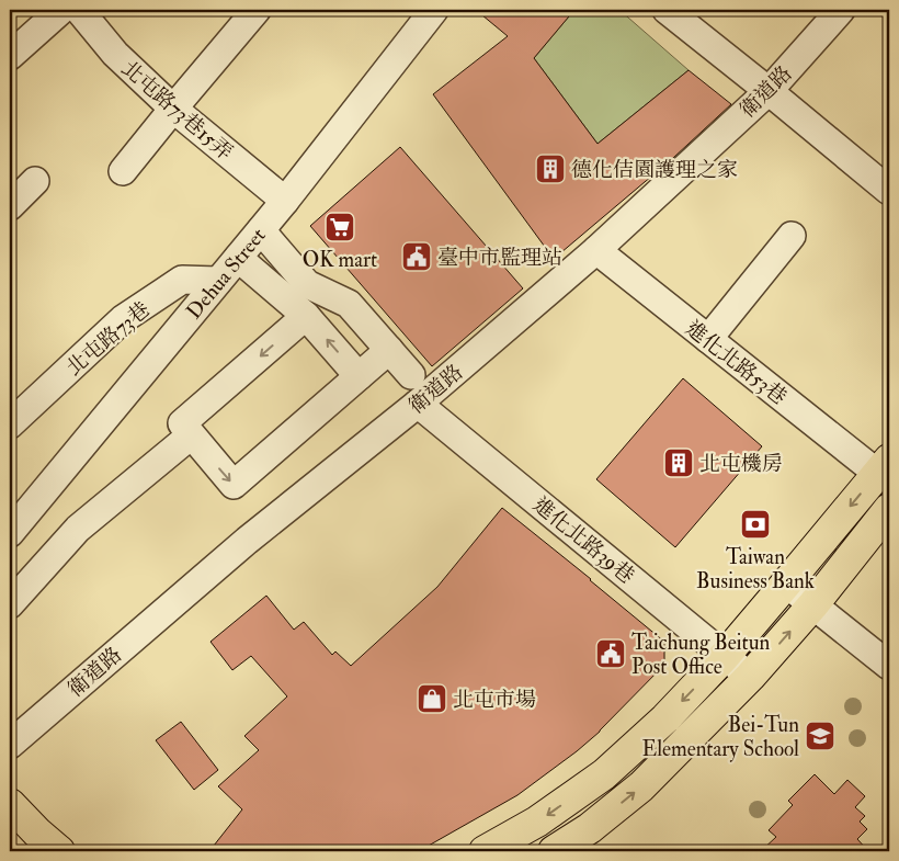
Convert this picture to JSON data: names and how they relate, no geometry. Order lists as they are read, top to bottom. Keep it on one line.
{"streets":{"street":["衛道路","北屯路73巷15弄","Dehua Street","北屯路73巷","進化北路53巷","進化北路39巷"]},"crossings":[["衛道路","進化北路53巷"],["衛道路","進化北路39巷"],["北屯路73巷15弄","Dehua Street"],["Dehua Street","北屯路73巷"]],"places":{"building":["德化佶園護理之家","北屯機房"],"supermarket":["OK mart"],"public building":["臺中市監理站","Taichung Beitun Post Office"],"bank":["Taiwan Business Bank"],"shop":["北屯市場"],"school or university":["Bei-Tun Elementary School"]}}
